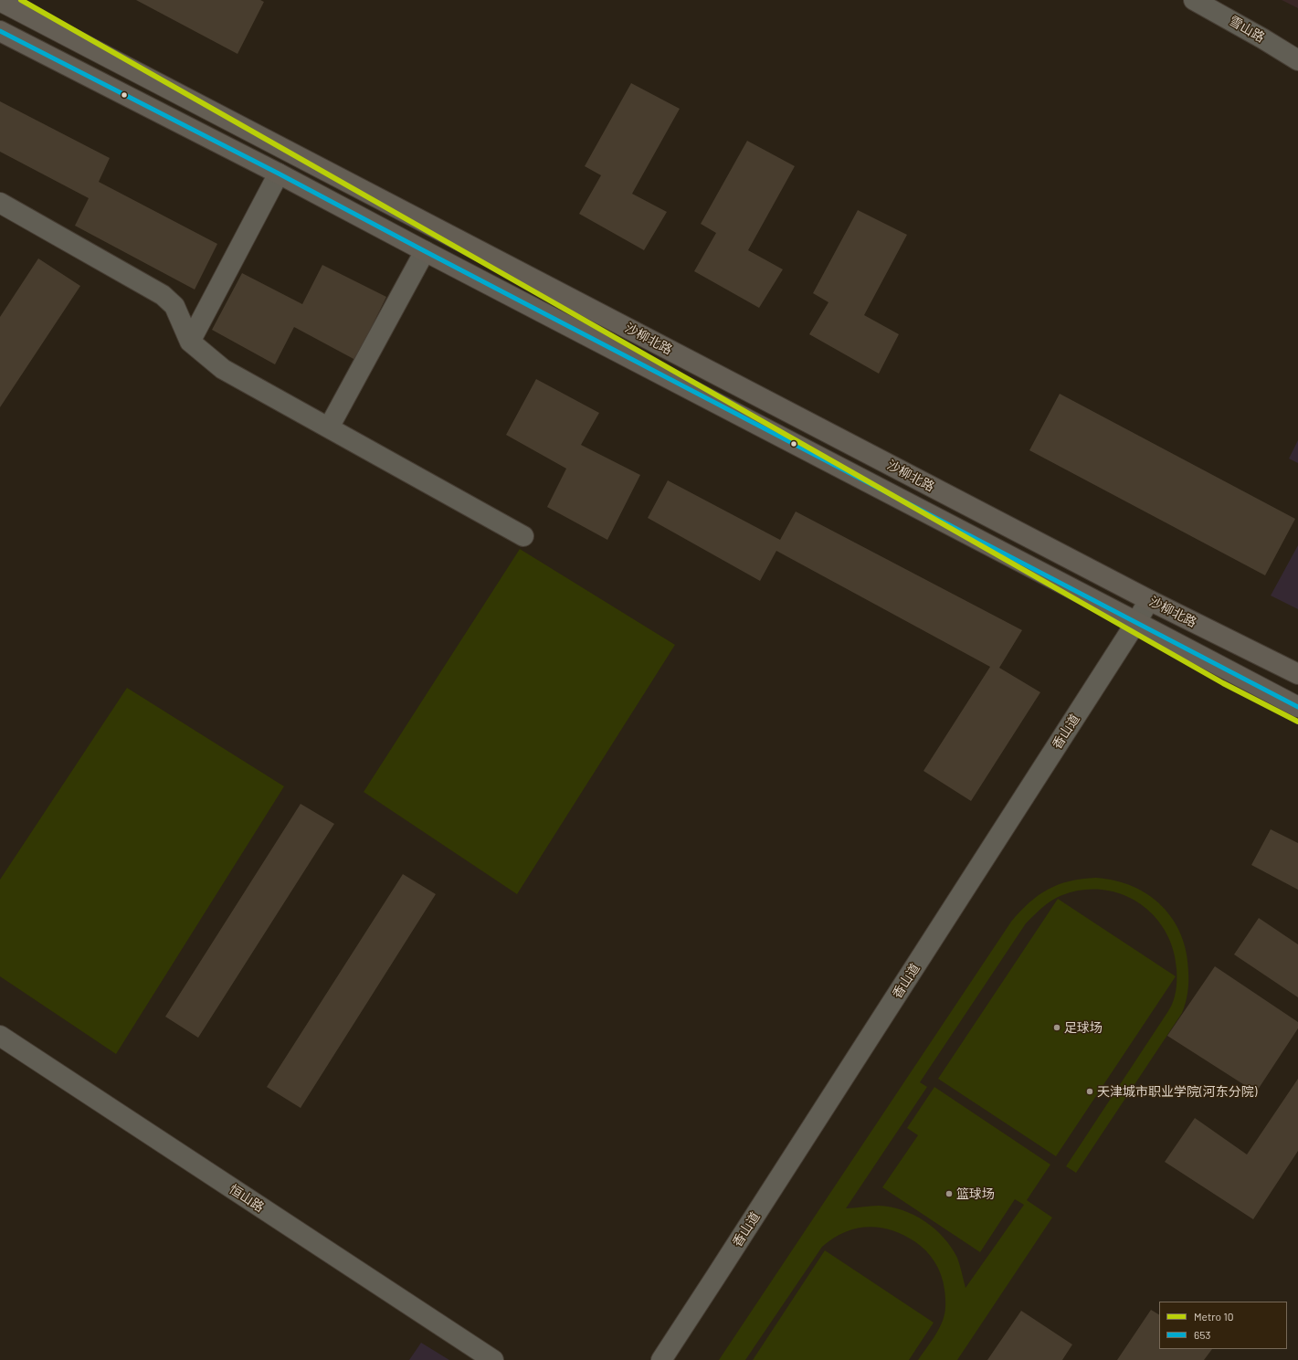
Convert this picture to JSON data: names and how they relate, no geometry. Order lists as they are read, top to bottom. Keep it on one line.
{"streets":{"main road":["沙柳北路"],"street":["雪山路","香山道","恒山路"]},"crossings":[["沙柳北路","香山道"]],"places":["足球场","天津城市职业学院(河东分院)","篮球场"],"lines":["metro line 10","transit line 653"],"legend":["Metro 10","653"]}
